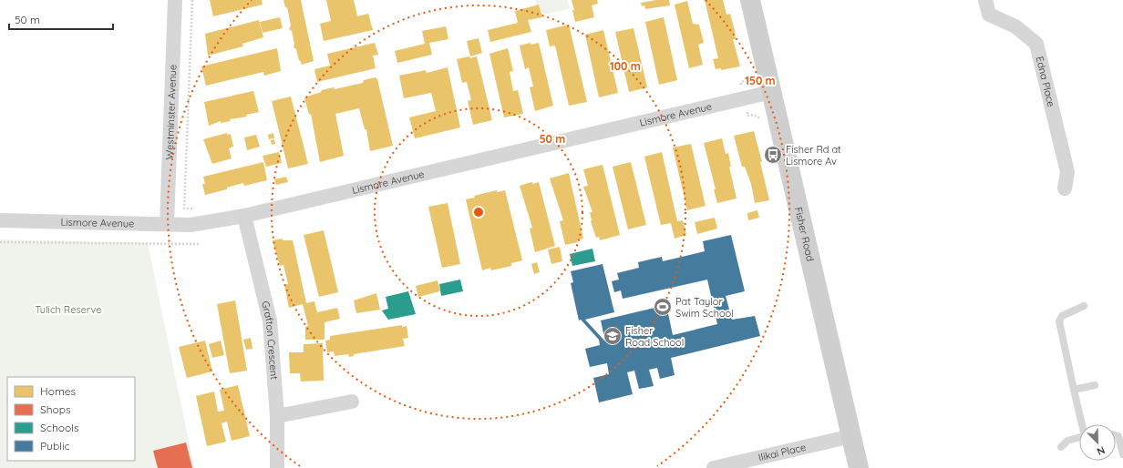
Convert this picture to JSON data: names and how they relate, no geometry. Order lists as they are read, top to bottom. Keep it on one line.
{"streets":{"main road":["Fisher Road"],"street":["Edna Place","Westminster Avenue","Lismore Avenue","Grafton Crescent","Ilikai Place"]},"crossings":[["Westminster Avenue","Lismore Avenue"],["Lismore Avenue","Fisher Road"],["Lismore Avenue","Grafton Crescent"],["Fisher Road","Ilikai Place"]],"parks":["Tulich Reserve"],"places":{"bus stop":["Fisher Rd at Lismore Av"],"sports":["Pat Taylor Swim School"],"school or university":["Fisher Road School"]},"legend":["Homes","Shops","Schools","Public"],"scale_bar":"50 m","north":"bottom right","rings":["100 m","150 m","50 m"]}
